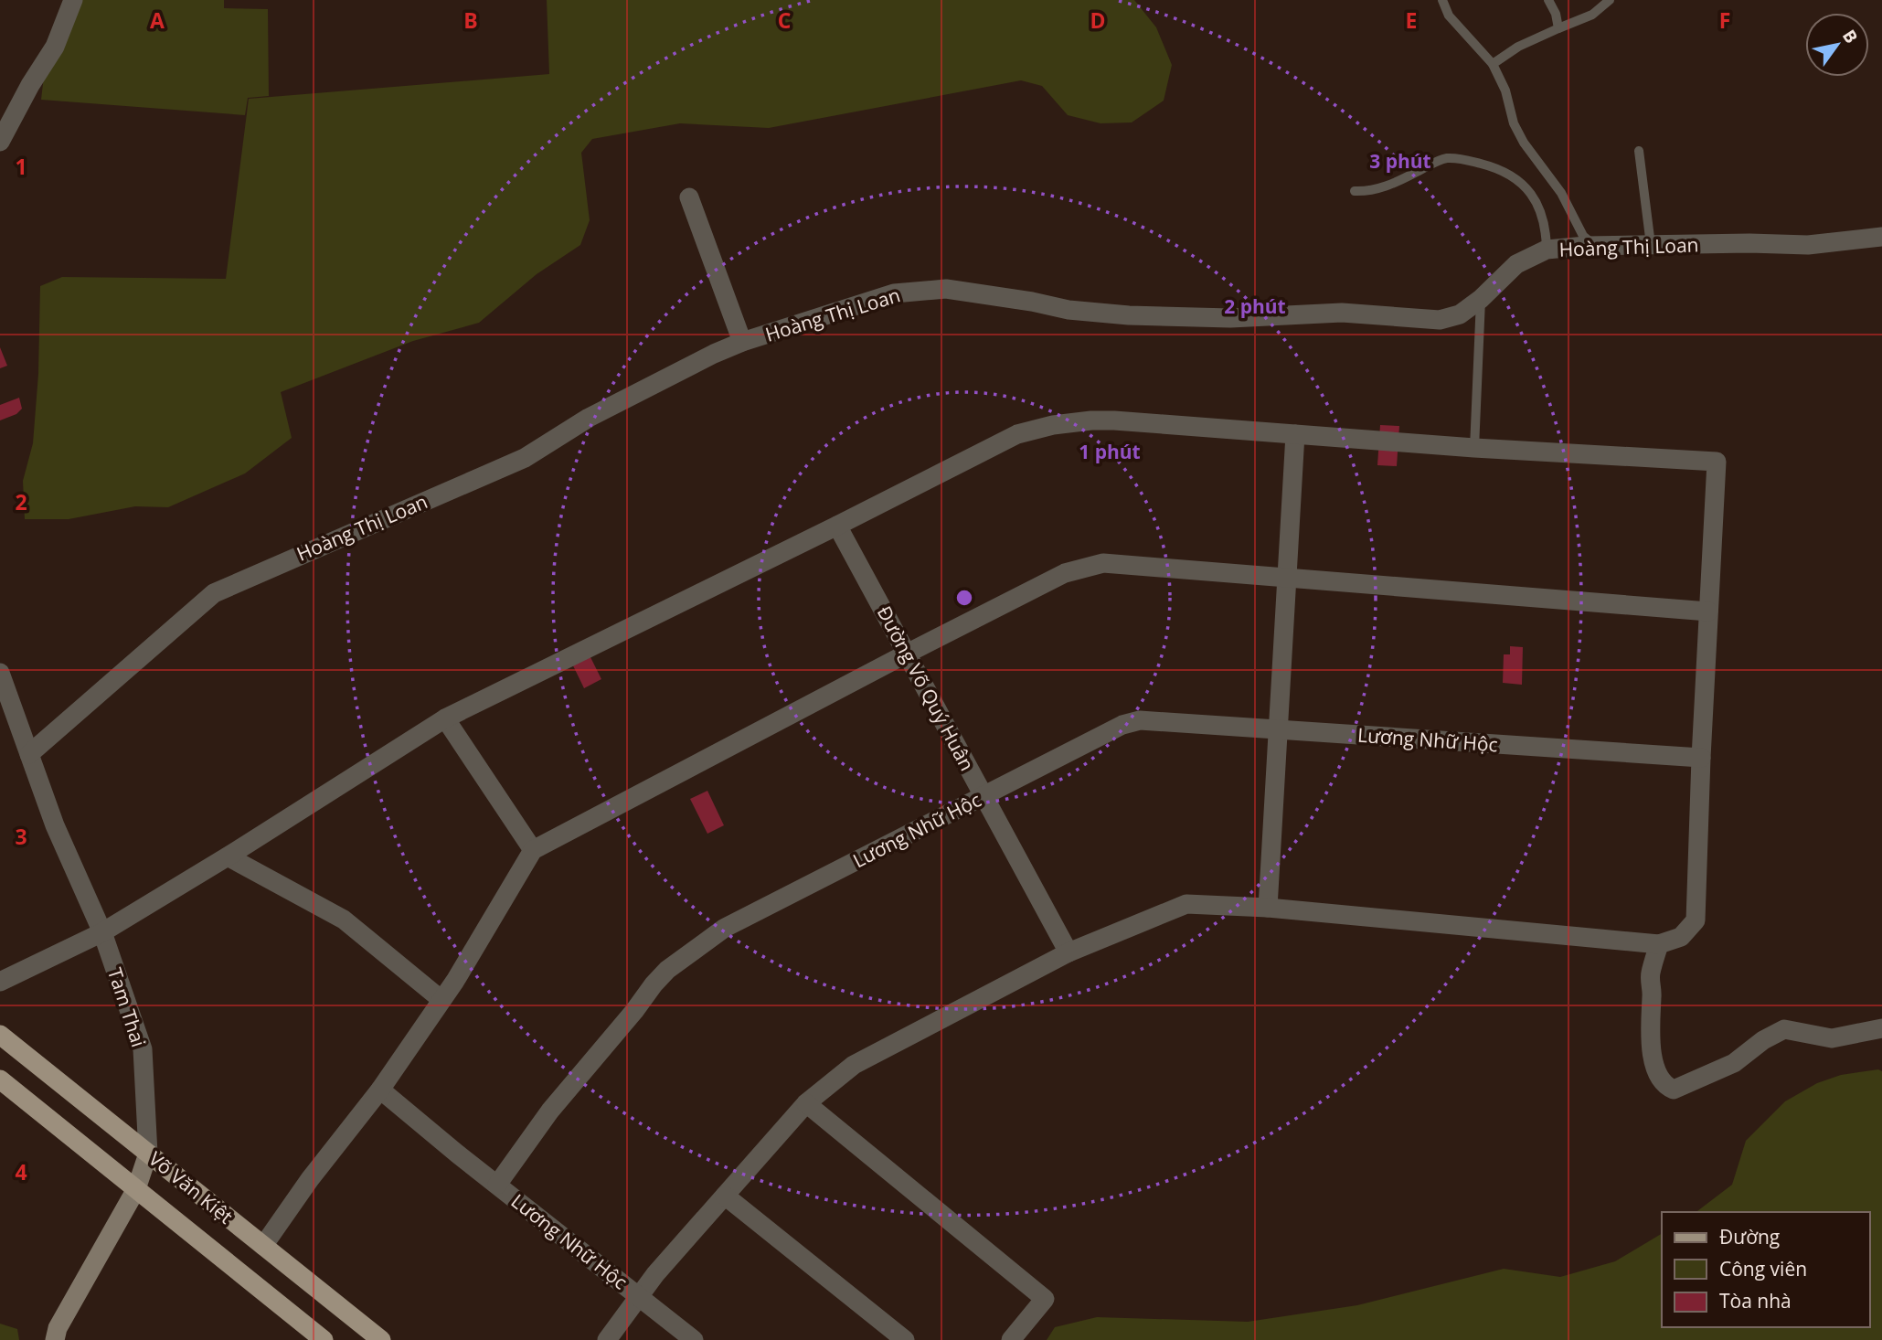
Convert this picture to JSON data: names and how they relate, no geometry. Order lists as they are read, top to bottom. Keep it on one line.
{"streets":{"main road":["Võ Văn Kiệt"],"street":["Hoàng Thị Loan","Đường Võ Quý Huân","Lương Nhữ Hộc","Tam Thai"]},"crossings":[["Hoàng Thị Loan","Tam Thai"],["Đường Võ Quý Huân","Lương Nhữ Hộc"],["Tam Thai","Võ Văn Kiệt"]],"legend":["Đường","Công viên","Tòa nhà"],"north":"top right","grid":{"columns":["A","B","C","D","E","F"],"rows":["1","2","3","4"]},"rings":["3 phút","2 phút","1 phút"]}
